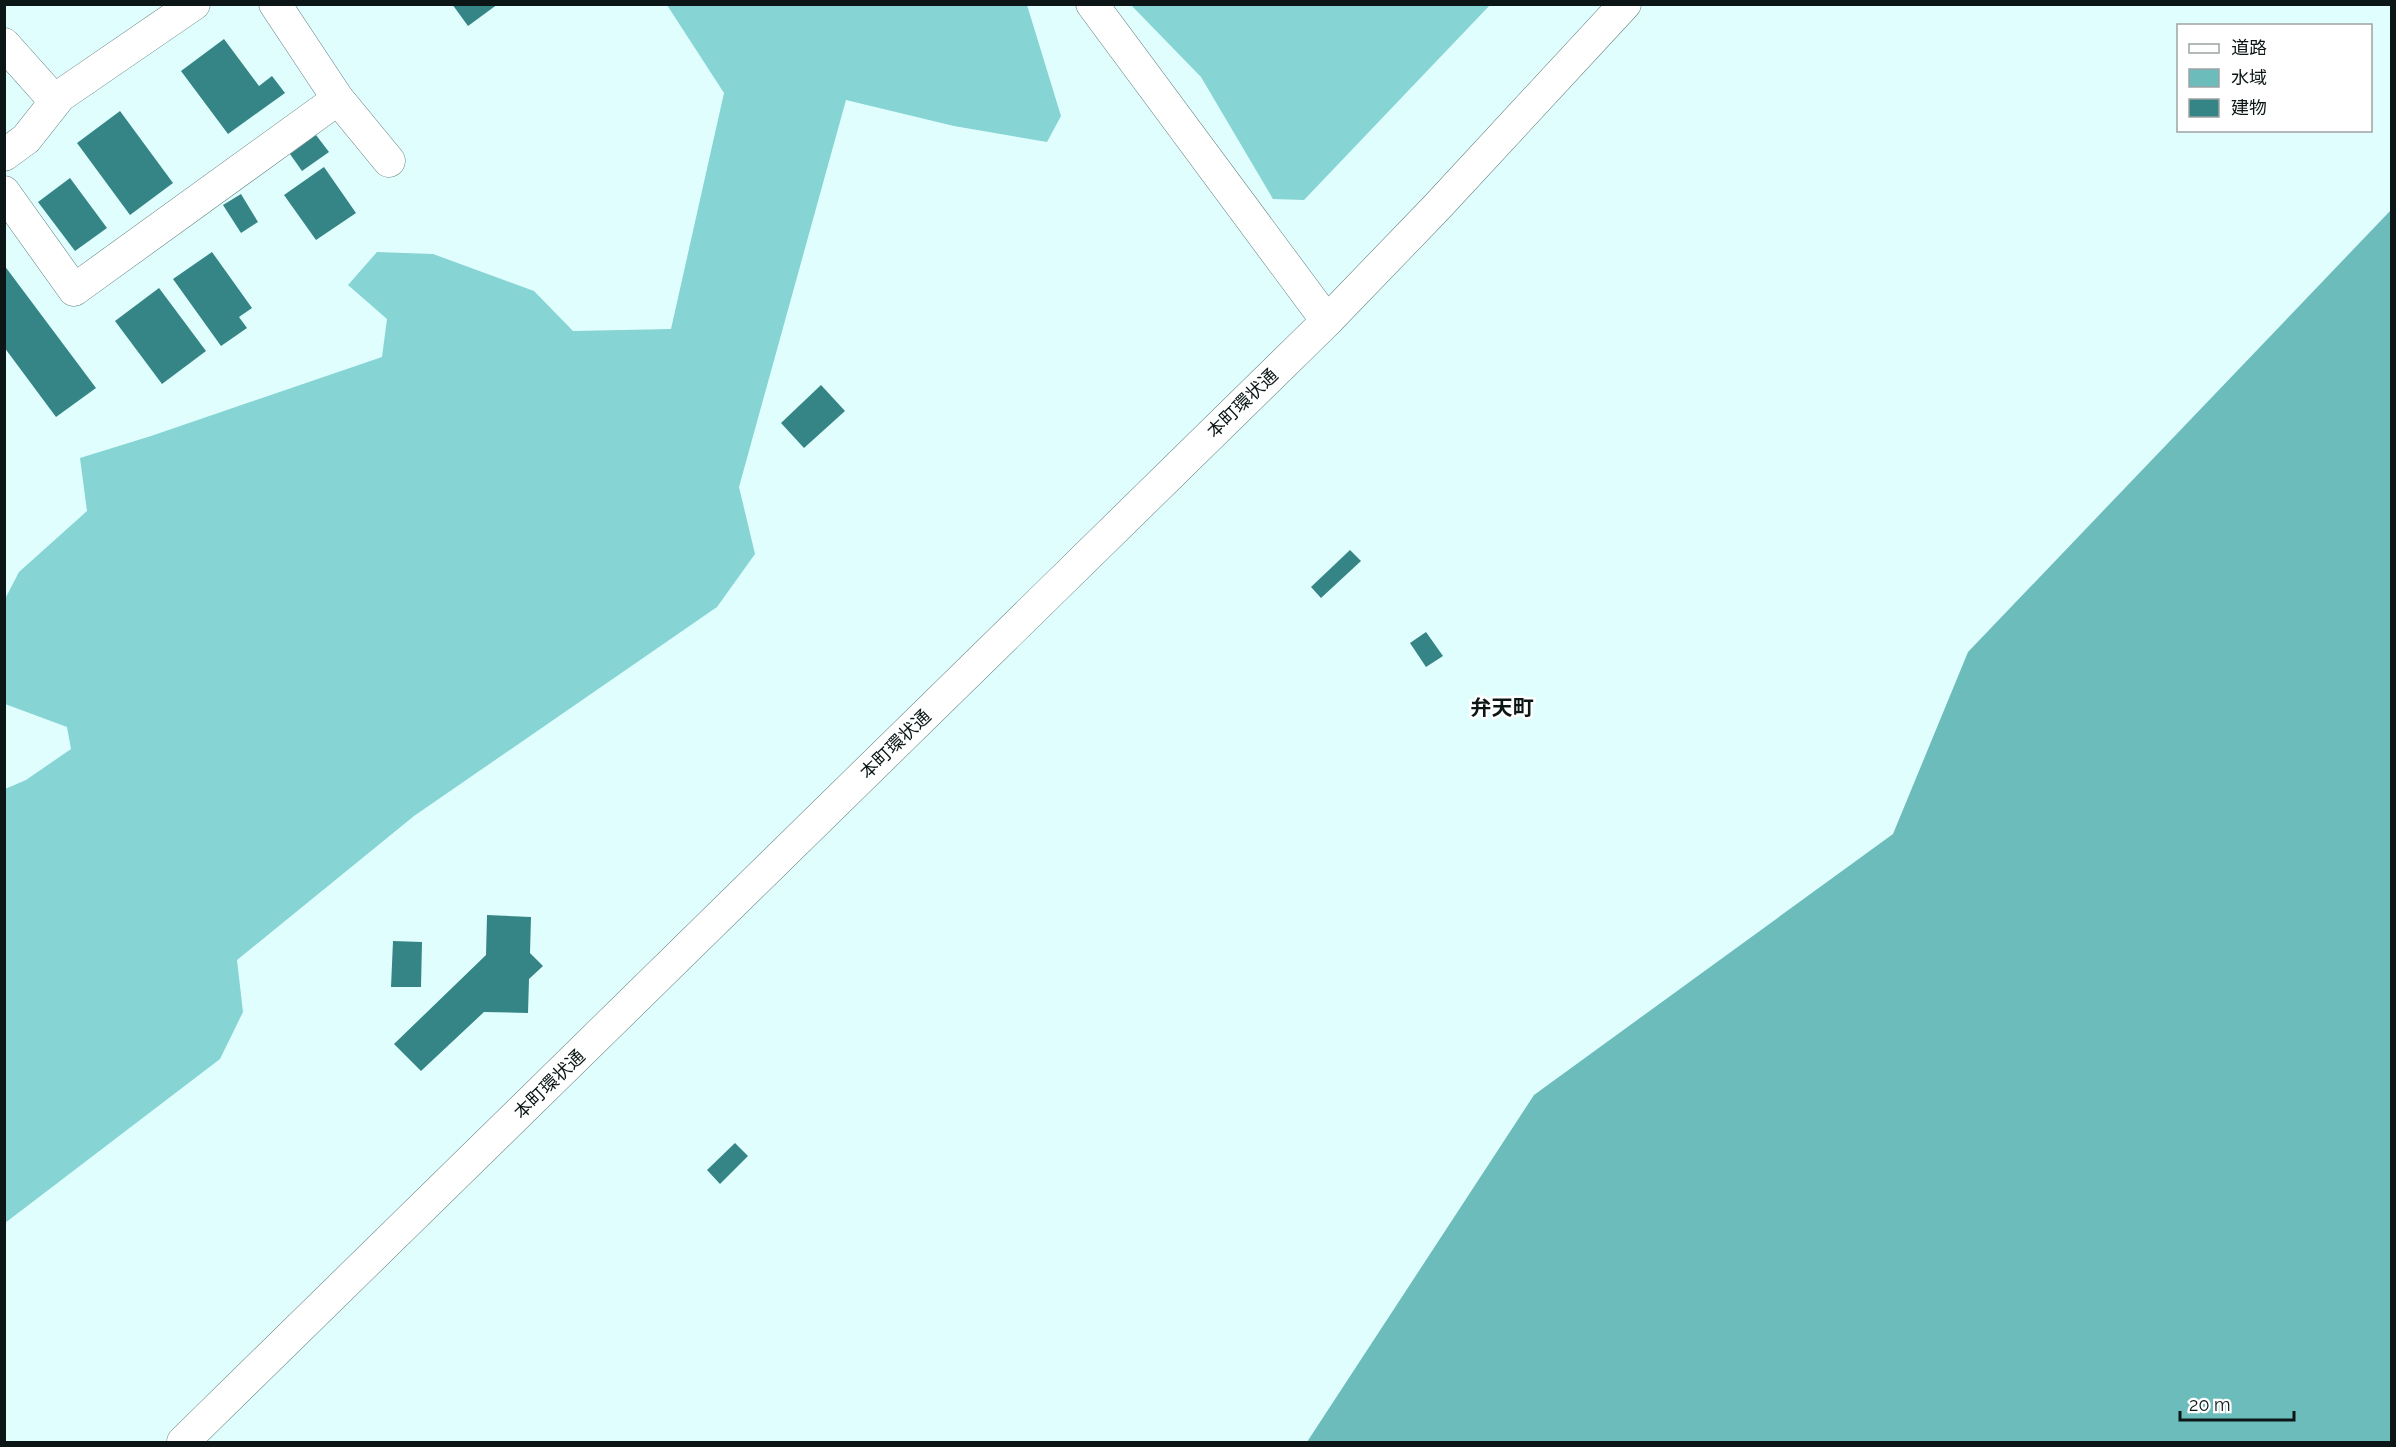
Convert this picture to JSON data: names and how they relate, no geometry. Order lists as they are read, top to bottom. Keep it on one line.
{"streets":{"street":["本町環状通"]},"districts":["弁天町"],"legend":["道路","水域","建物"],"scale_bar":"20 m"}
